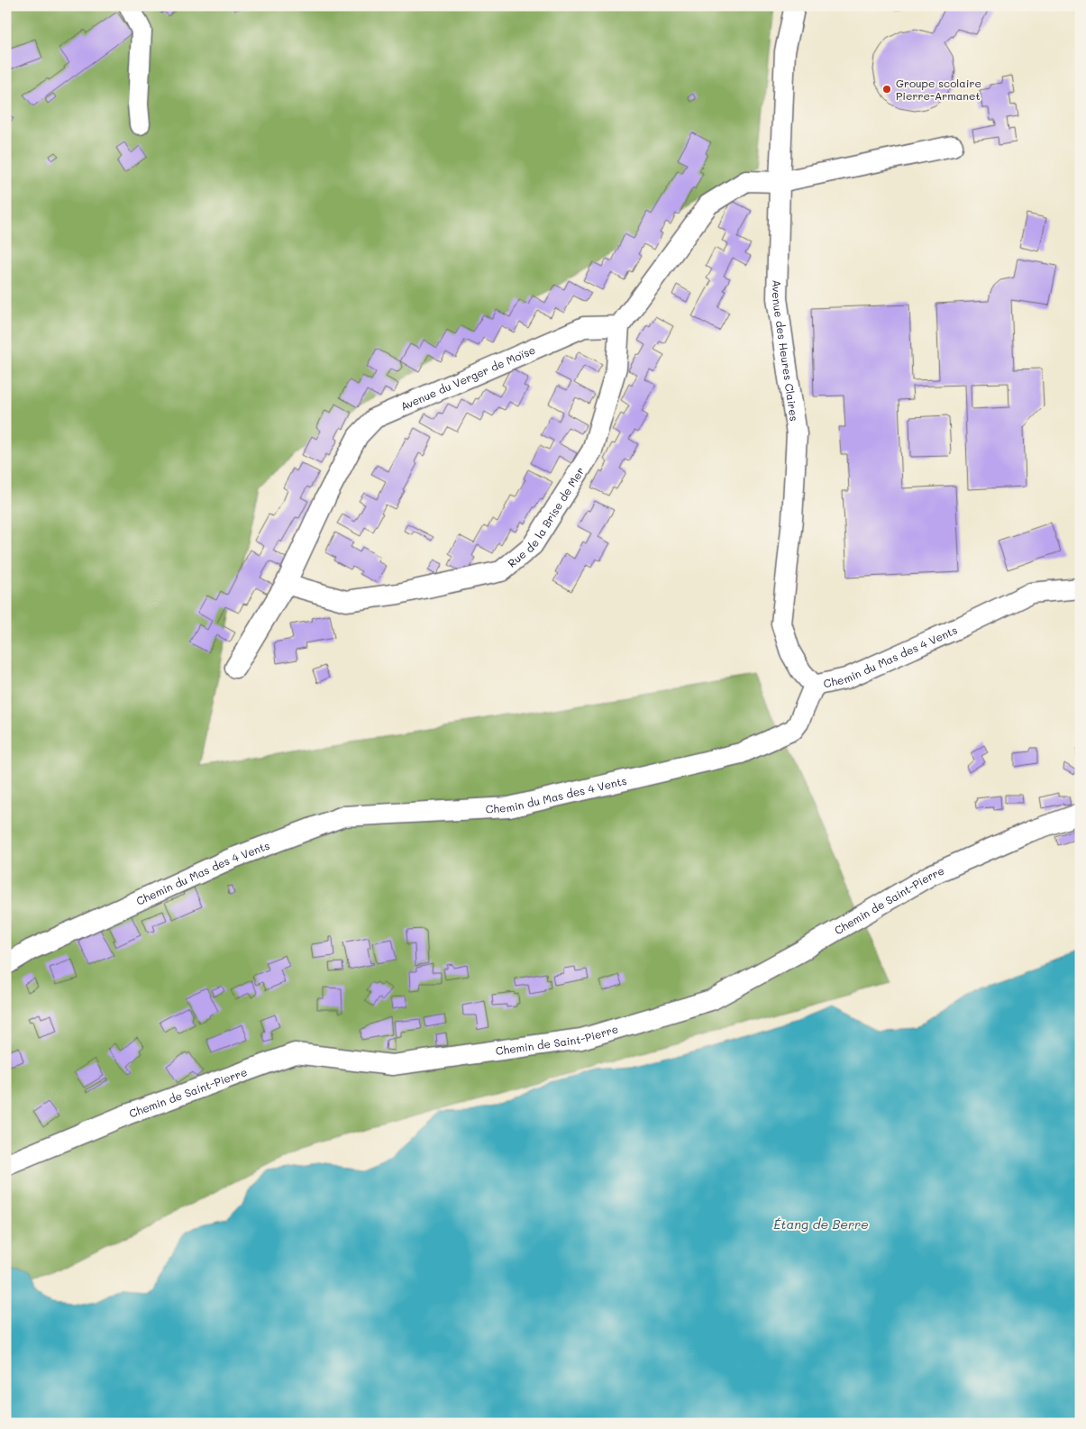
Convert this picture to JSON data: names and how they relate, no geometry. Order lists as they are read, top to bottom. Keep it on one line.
{"streets":{"street":["Avenue des Heures Claires","Avenue du Verger de Moïse","Rue de la Brise de Mer","Chemin du Mas des 4 Vents","Chemin de Saint-Pierre"]},"crossings":[["Avenue des Heures Claires","Chemin du Mas des 4 Vents"],["Avenue du Verger de Moïse","Rue de la Brise de Mer"]],"water":["Étang de Berre"],"places":["Groupe scolaire Pierre-Armanet"]}
